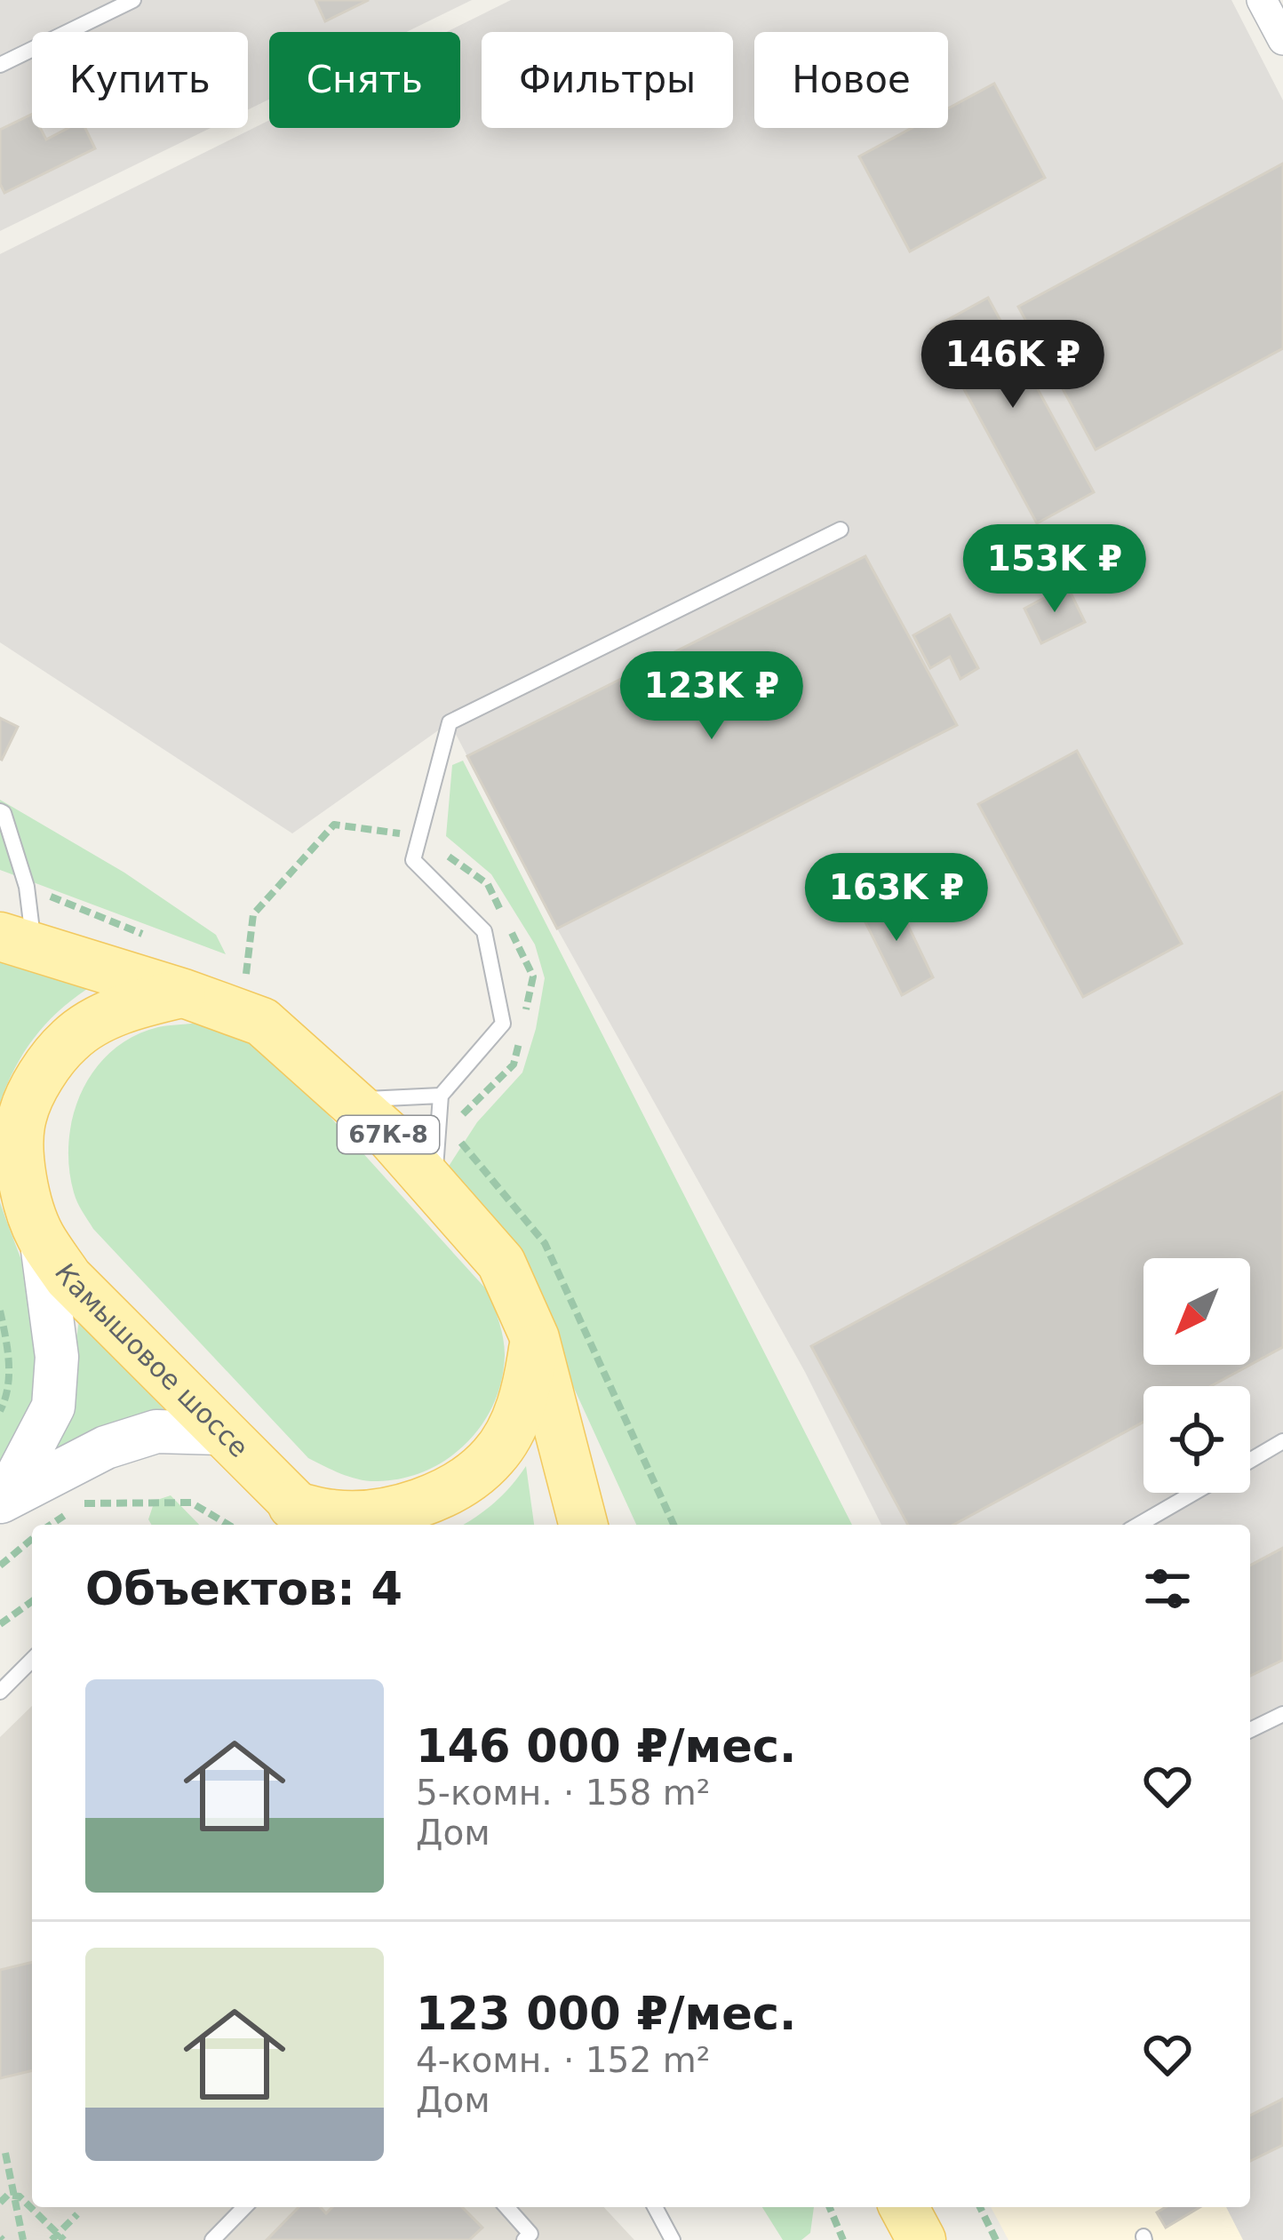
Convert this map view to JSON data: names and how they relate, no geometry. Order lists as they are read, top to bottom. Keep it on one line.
{"streets":{"main road":["67К-8","Камышовое шоссе"]},"crossings":[["67К-8","Камышовое шоссе"]],"north":"bottom left","page":{"chip":["Купить","Снять","Фильтры","Новое"],"price":["146K ₽","153K ₽","123K ₽","163K ₽"],"heading":"Объектов: 4","list":[{"name":"146 000 ₽/мес.","note":"5-комн. · 158 m² · Дом"},{"name":"123 000 ₽/мес.","note":"4-комн. · 152 m² · Дом"}]}}
